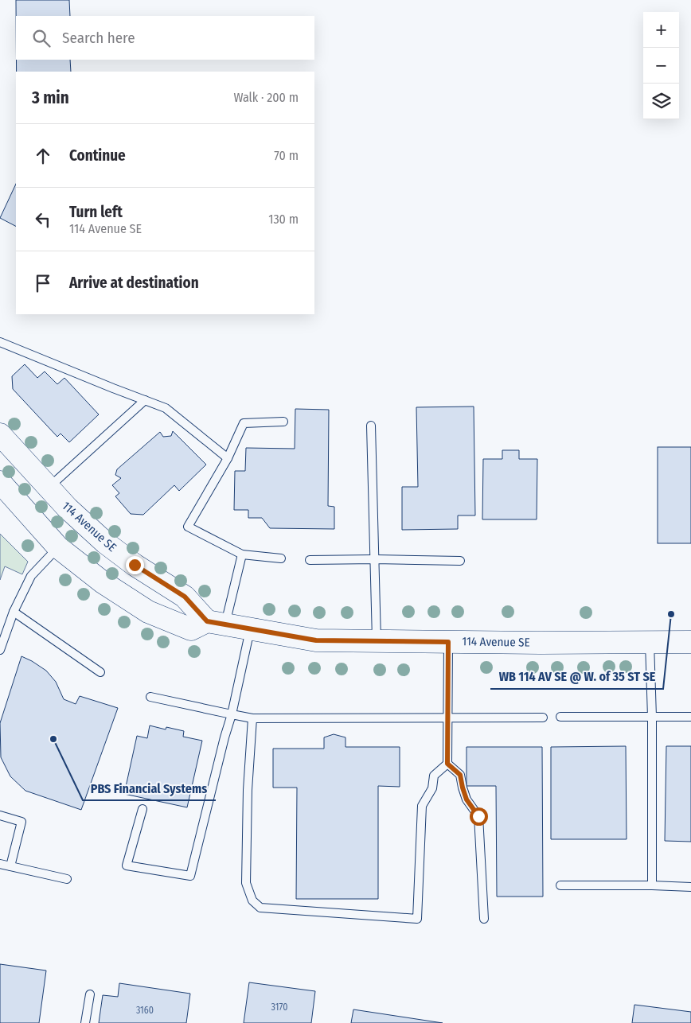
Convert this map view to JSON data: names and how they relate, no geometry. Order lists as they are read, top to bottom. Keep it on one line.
{"streets":{"main road":["114 Avenue SE"]},"places":["WB 114 AV SE @ W. of 35 ST SE","PBS Financial Systems"],"house_numbers":["3170","3160"],"page":{"map_buttons":["+","−"],"search":"Search here","heading":["3 min","Walk · 200 m"],"list":[["Continue","70 m"],["Turn left","114 Avenue SE","130 m"],"Arrive at destination"]}}
